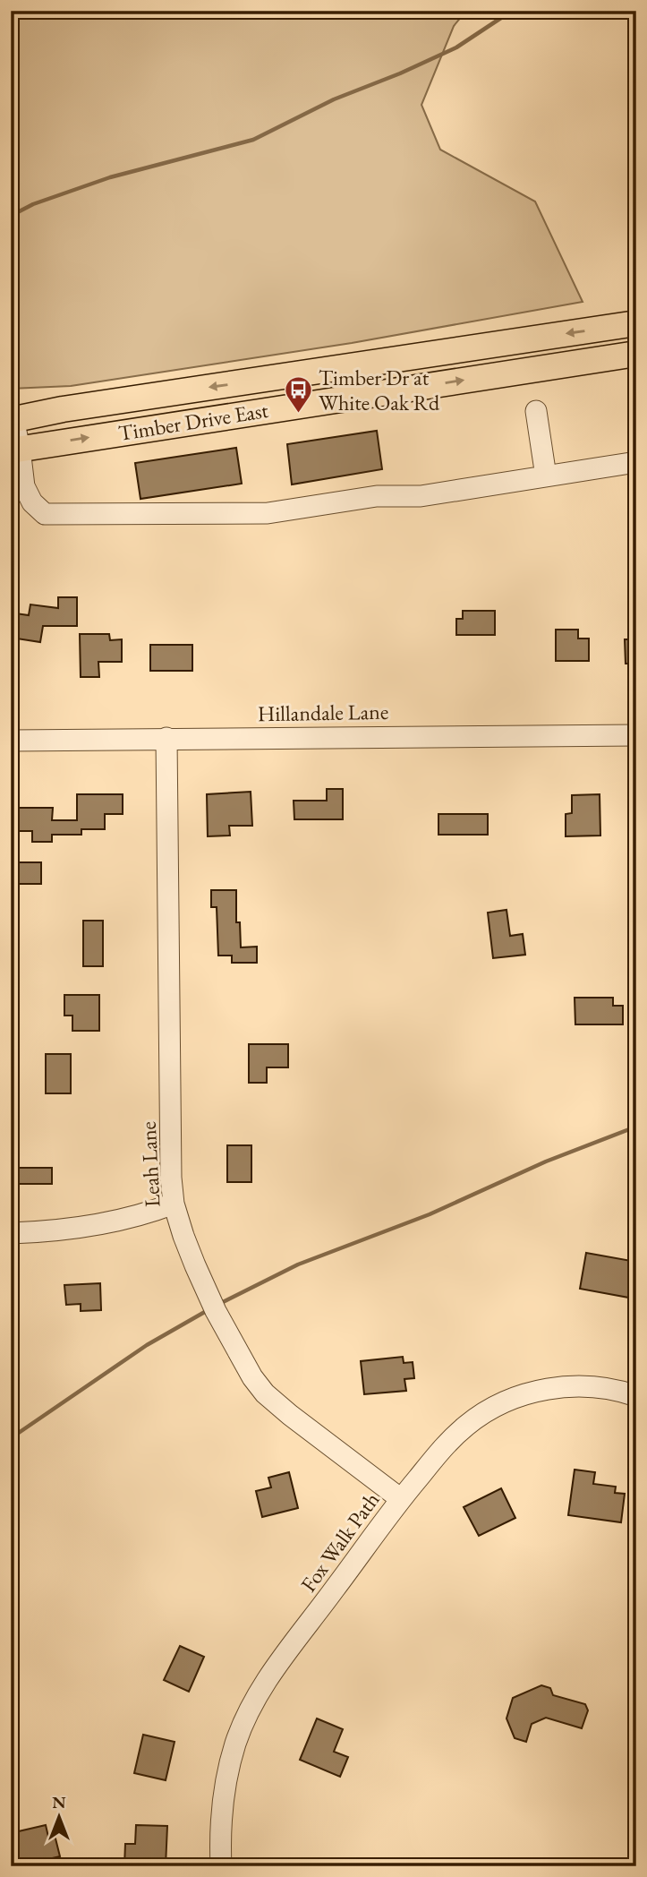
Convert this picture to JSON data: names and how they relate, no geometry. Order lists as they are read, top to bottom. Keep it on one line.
{"streets":{"main road":["Timber Drive East"],"street":["Hillandale Lane","Leah Lane","Fox Walk Path"]},"crossings":[["Hillandale Lane","Leah Lane"],["Leah Lane","Fox Walk Path"]],"places":{"bus stop":["Timber Dr at White Oak Rd"]},"north":"top"}
